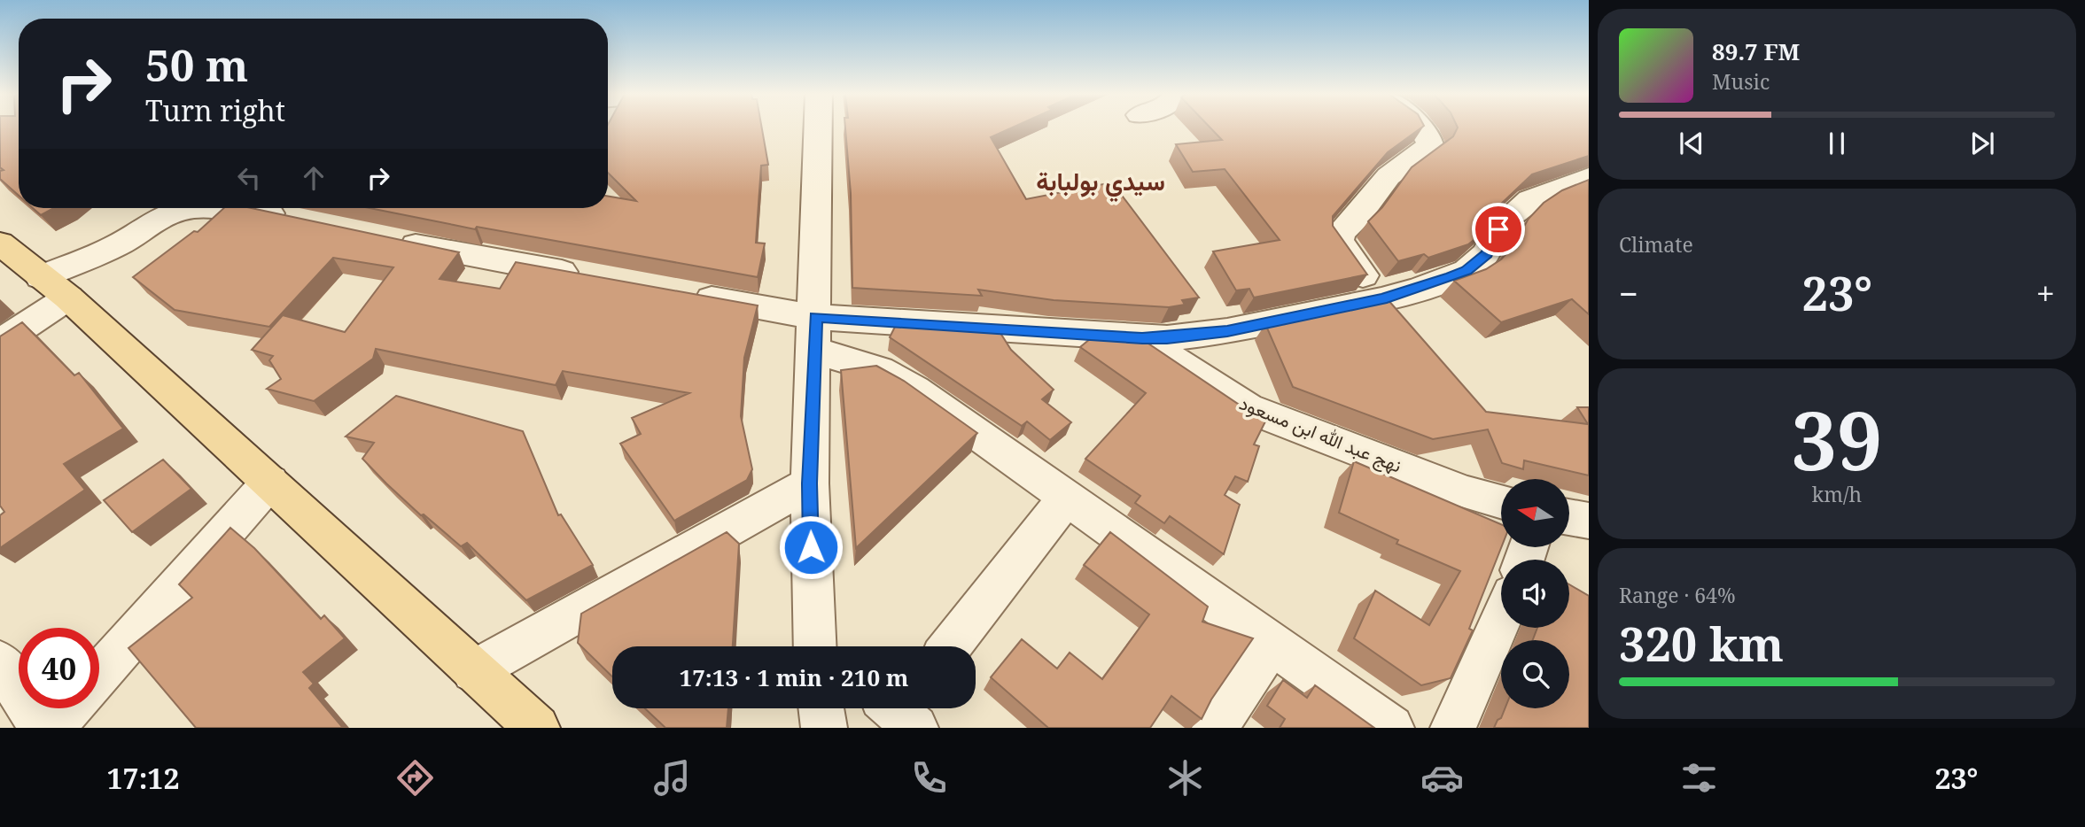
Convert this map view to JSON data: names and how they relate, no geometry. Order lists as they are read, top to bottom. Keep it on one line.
{"streets":{"street":["نهج عبد الله ابن مسعود"]},"districts":["سيدي بولبابة"],"north":"left","page":{"turn":["50 m","Turn right"],"song":["89.7 FM","Music"],"tile":["Climate",["39","km/h"],["Range · 64%","320 km"]],"heat":["−","23°","+"],"limit":"40","trip":"17:13 · 1 min · 210 m","tabs":["17:12","23°"]}}
